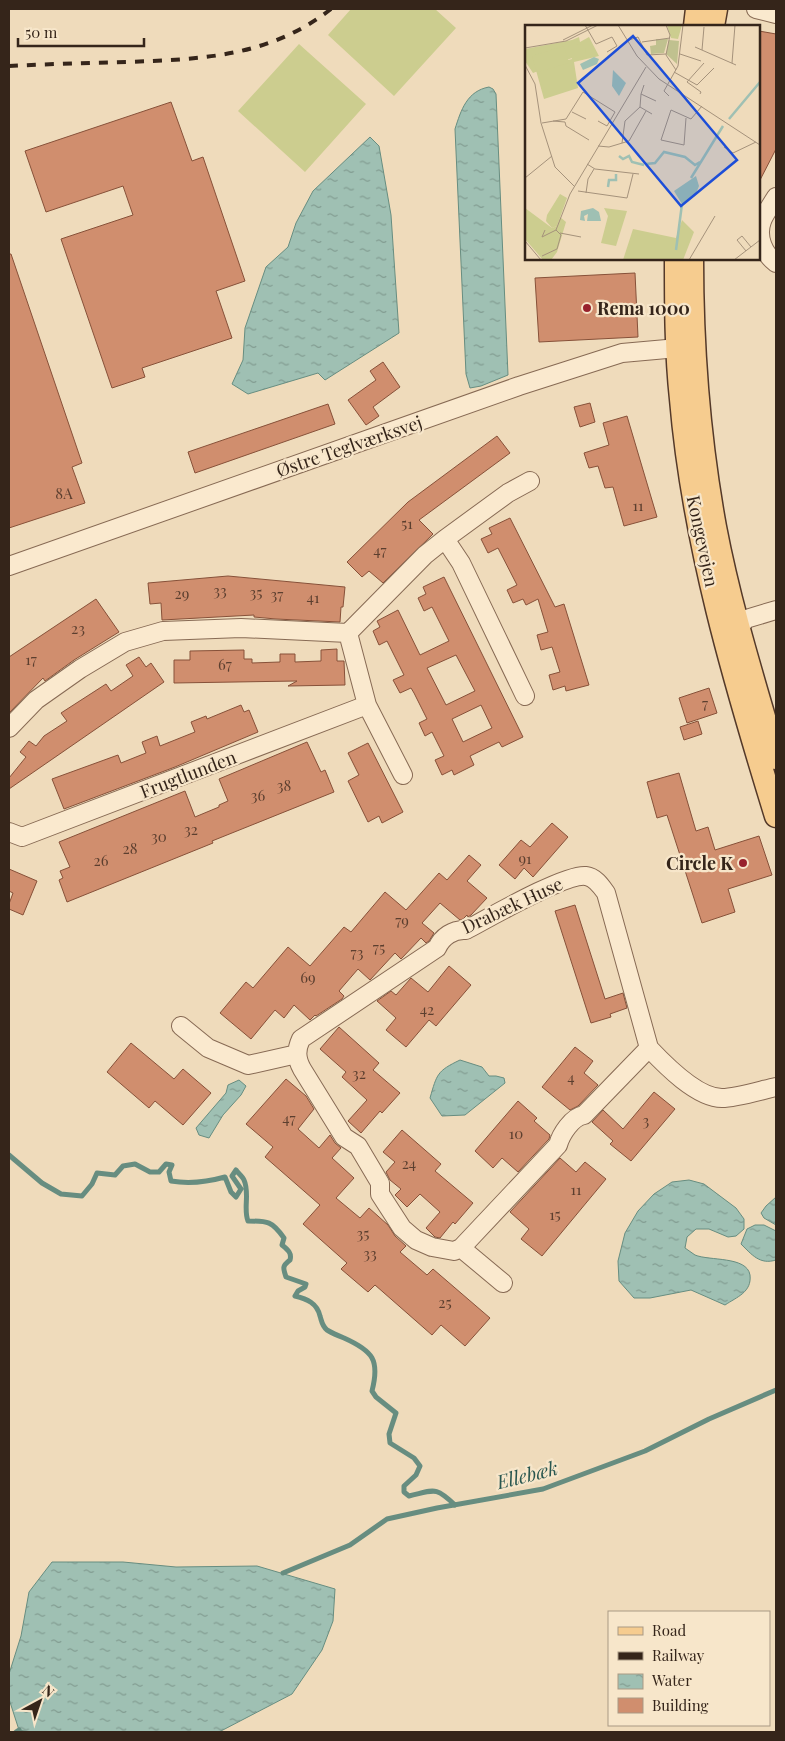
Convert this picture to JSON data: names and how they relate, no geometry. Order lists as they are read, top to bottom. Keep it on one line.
{"streets":{"main road":["Kongevejen"],"street":["Østre Teglværksvej","Frugtlunden","Drabæk Huse"]},"crossings":[["Østre Teglværksvej","Kongevejen"]],"water":["Ellebæk"],"places":["Rema 1000","Circle K"],"house_numbers":["8A","11","51","47","33","35","29","37","41","23","17","67","7","38","36","32","30","28","91","26","79","75","73","69","42","32","4","47","3","10","24","11","15","35","33","25"],"legend":["Road","Railway","Water","Building"],"scale_bar":"50 m","north":"top right"}
